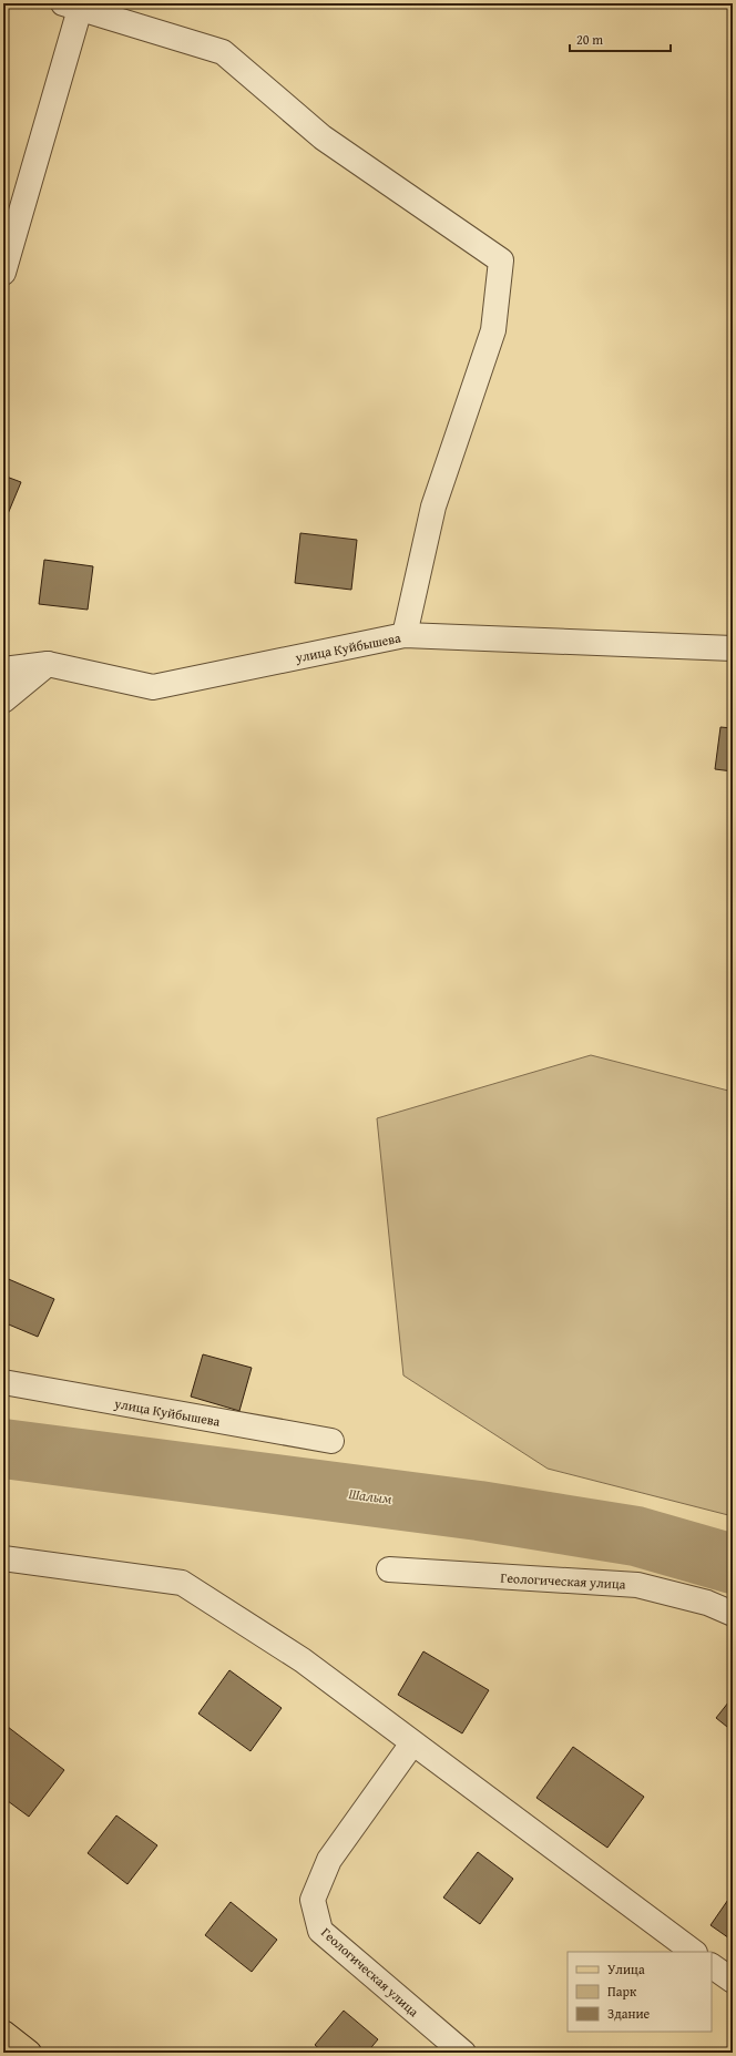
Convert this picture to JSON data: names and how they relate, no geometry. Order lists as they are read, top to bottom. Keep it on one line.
{"streets":{"street":["улица Куйбышева","Геологическая улица"]},"water":["Шалым"],"legend":["Улица","Парк","Здание"],"scale_bar":"20 m"}
